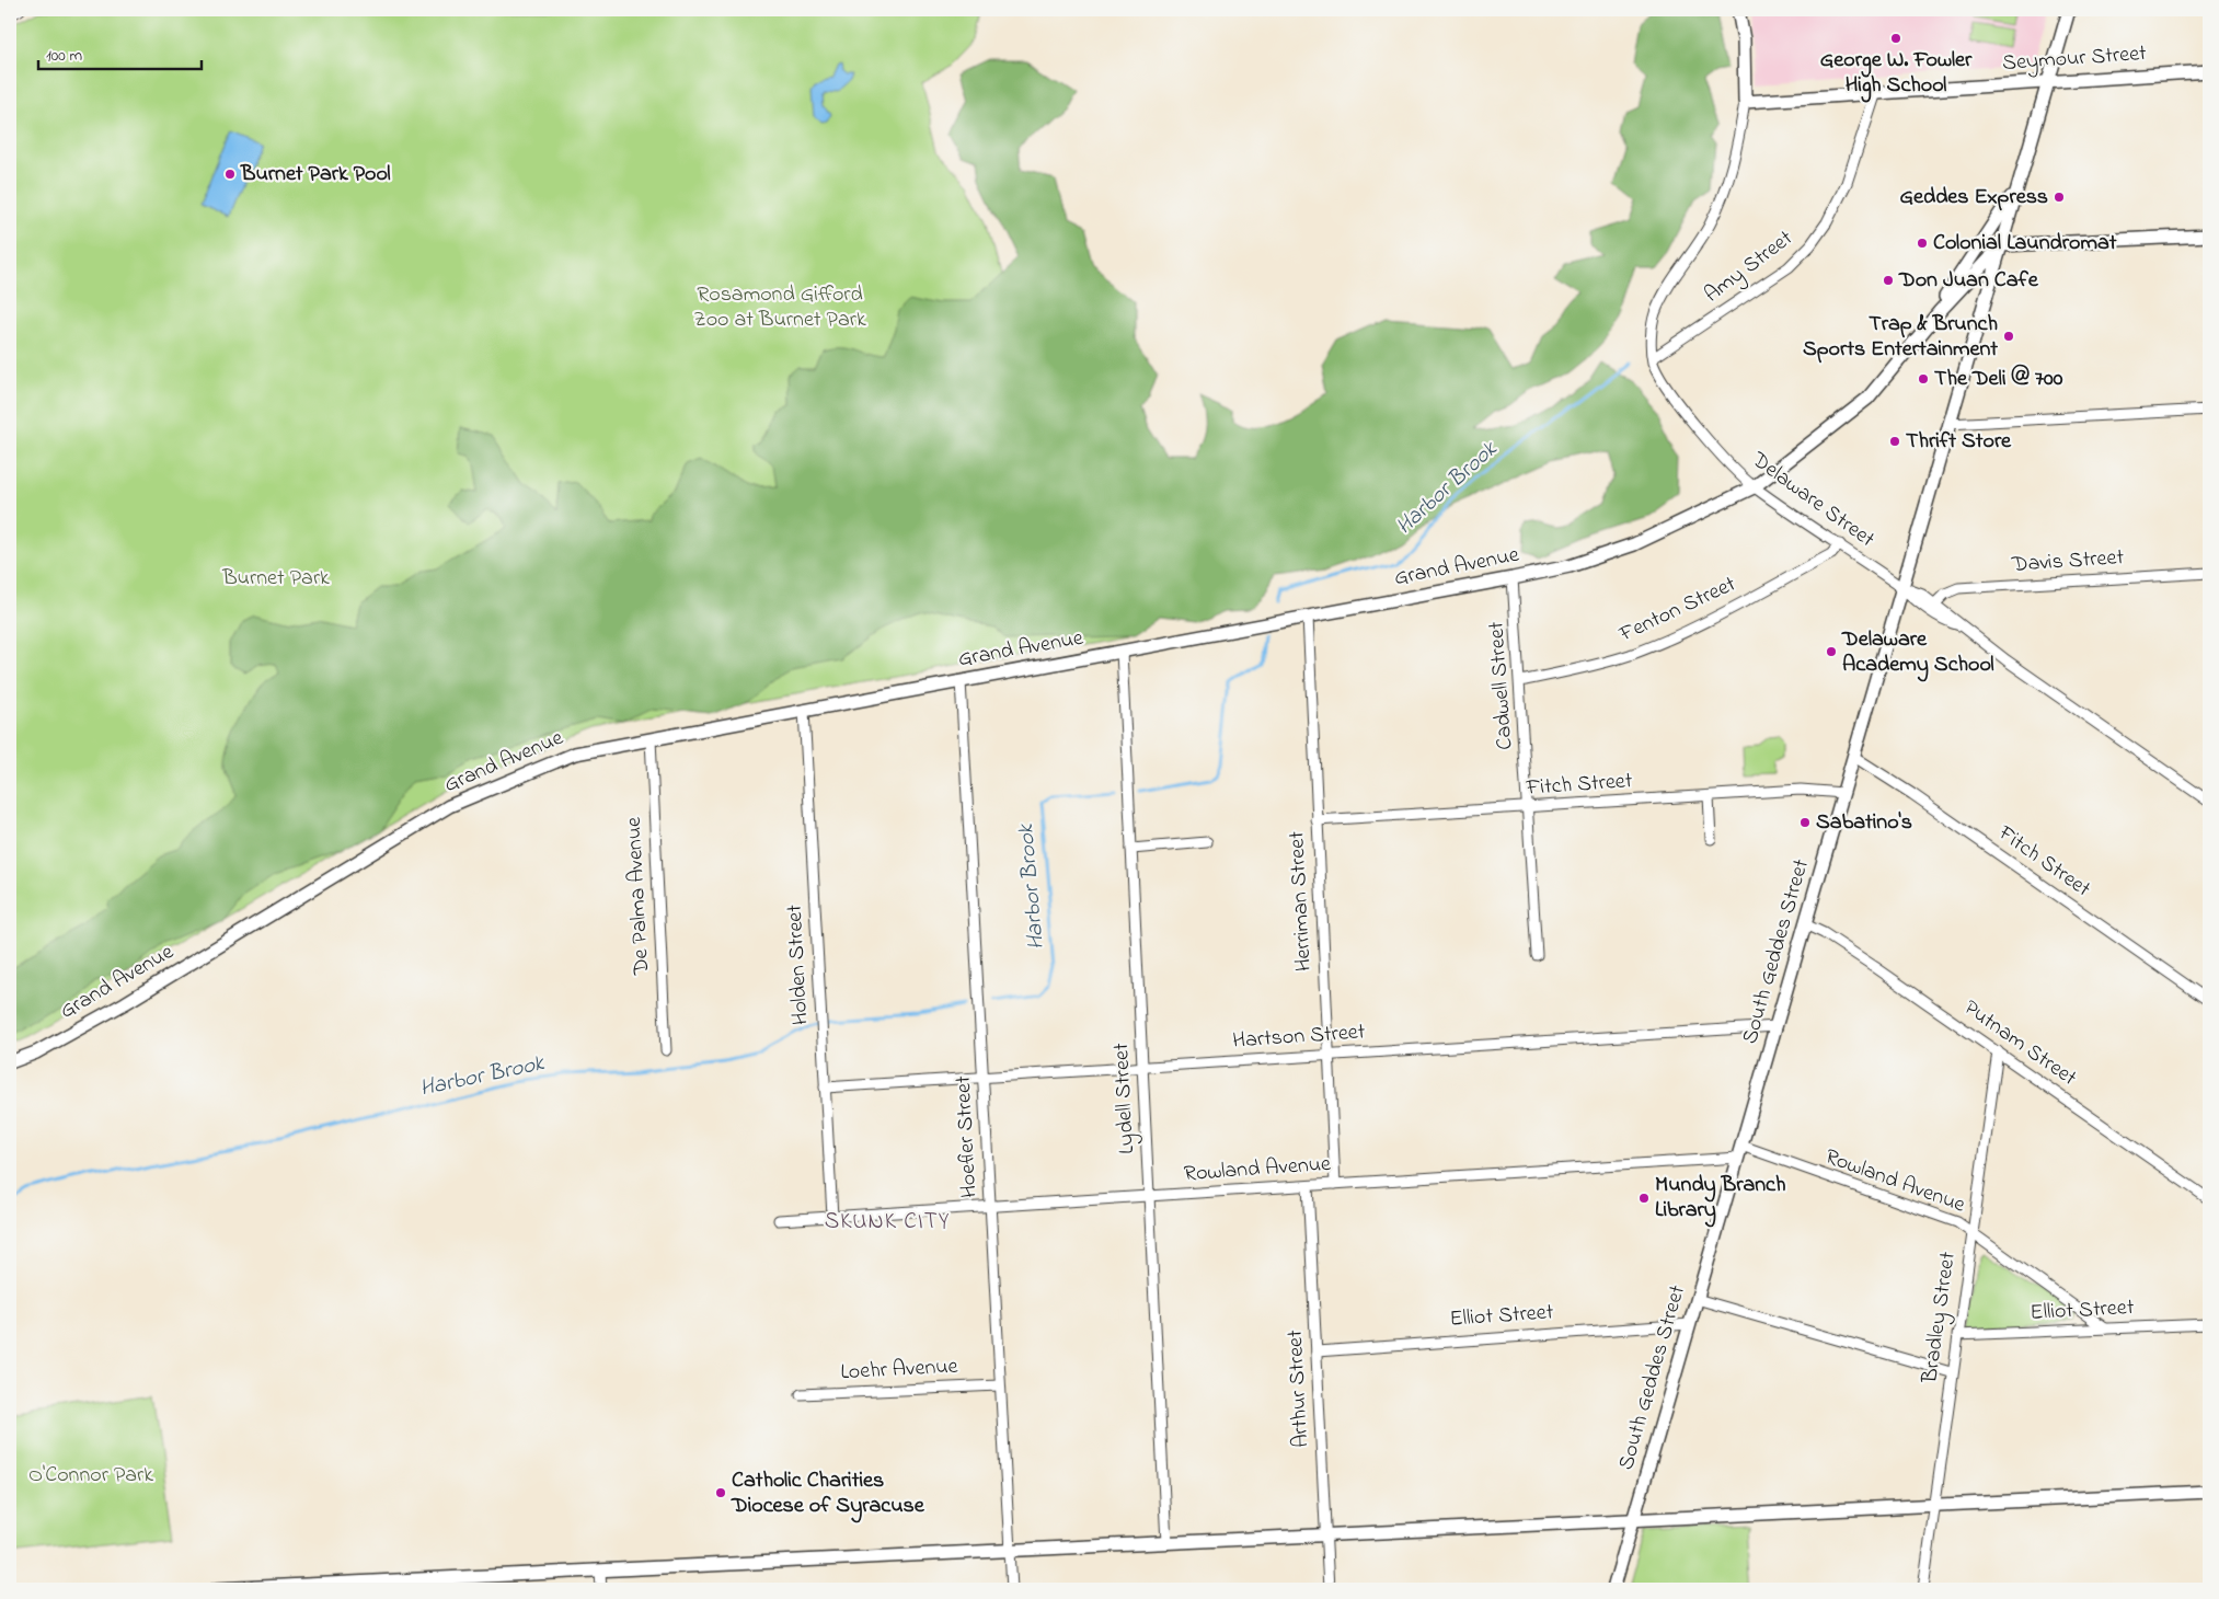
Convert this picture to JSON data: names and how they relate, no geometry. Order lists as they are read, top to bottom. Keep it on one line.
{"streets":{"street":["Seymour Street","Amy Street","Delaware Street","Davis Street","Grand Avenue","Fenton Street","Cadwell Street","Fitch Street","De Palma Avenue","Herriman Street","South Geddes Street","Holden Street","Hartson Street","Putnam Street","Lydell Street","Hoefler Street","Rowland Avenue","Elliot Street","Bradley Street","Loehr Avenue","Arthur Street"]},"crossings":[["Seymour Street","Amy Street"],["Seymour Street","South Geddes Street"],["Amy Street","Delaware Street"],["Delaware Street","Davis Street"],["Delaware Street","Grand Avenue"],["Delaware Street","Fenton Street"],["Delaware Street","South Geddes Street"],["Grand Avenue","Cadwell Street"],["Grand Avenue","De Palma Avenue"],["Grand Avenue","Herriman Street"],["Grand Avenue","South Geddes Street"],["Grand Avenue","Holden Street"],["Grand Avenue","Lydell Street"],["Grand Avenue","Hoefler Street"],["Fenton Street","Cadwell Street"],["Cadwell Street","Fitch Street"],["Fitch Street","Herriman Street"],["Fitch Street","South Geddes Street"],["Herriman Street","Hartson Street"],["Herriman Street","Rowland Avenue"],["South Geddes Street","Hartson Street"],["South Geddes Street","Putnam Street"],["South Geddes Street","Rowland Avenue"],["South Geddes Street","Elliot Street"],["Holden Street","Hartson Street"],["Holden Street","Rowland Avenue"],["Hartson Street","Lydell Street"],["Hartson Street","Hoefler Street"],["Putnam Street","Bradley Street"],["Lydell Street","Rowland Avenue"],["Hoefler Street","Rowland Avenue"],["Hoefler Street","Loehr Avenue"],["Rowland Avenue","Elliot Street"],["Rowland Avenue","Bradley Street"],["Rowland Avenue","Arthur Street"],["Elliot Street","Bradley Street"],["Elliot Street","Arthur Street"]],"districts":["SKUNK CITY"],"water":["Harbor Brook"],"parks":["Rosamond Gifford Zoo at Burnet Park","Burnet Park","O'Connor Park"],"places":["George W. Fowler High School","Burnet Park Pool","Geddes Express","Colonial Laundromat","Don Juan Cafe","Trap & Brunch Sports Entertainment","The Deli @ 700","Thrift Store","Delaware Academy School","Sabatino's","Mundy Branch Library","Catholic Charities Diocese of Syracuse"],"scale_bar":"100 m"}
